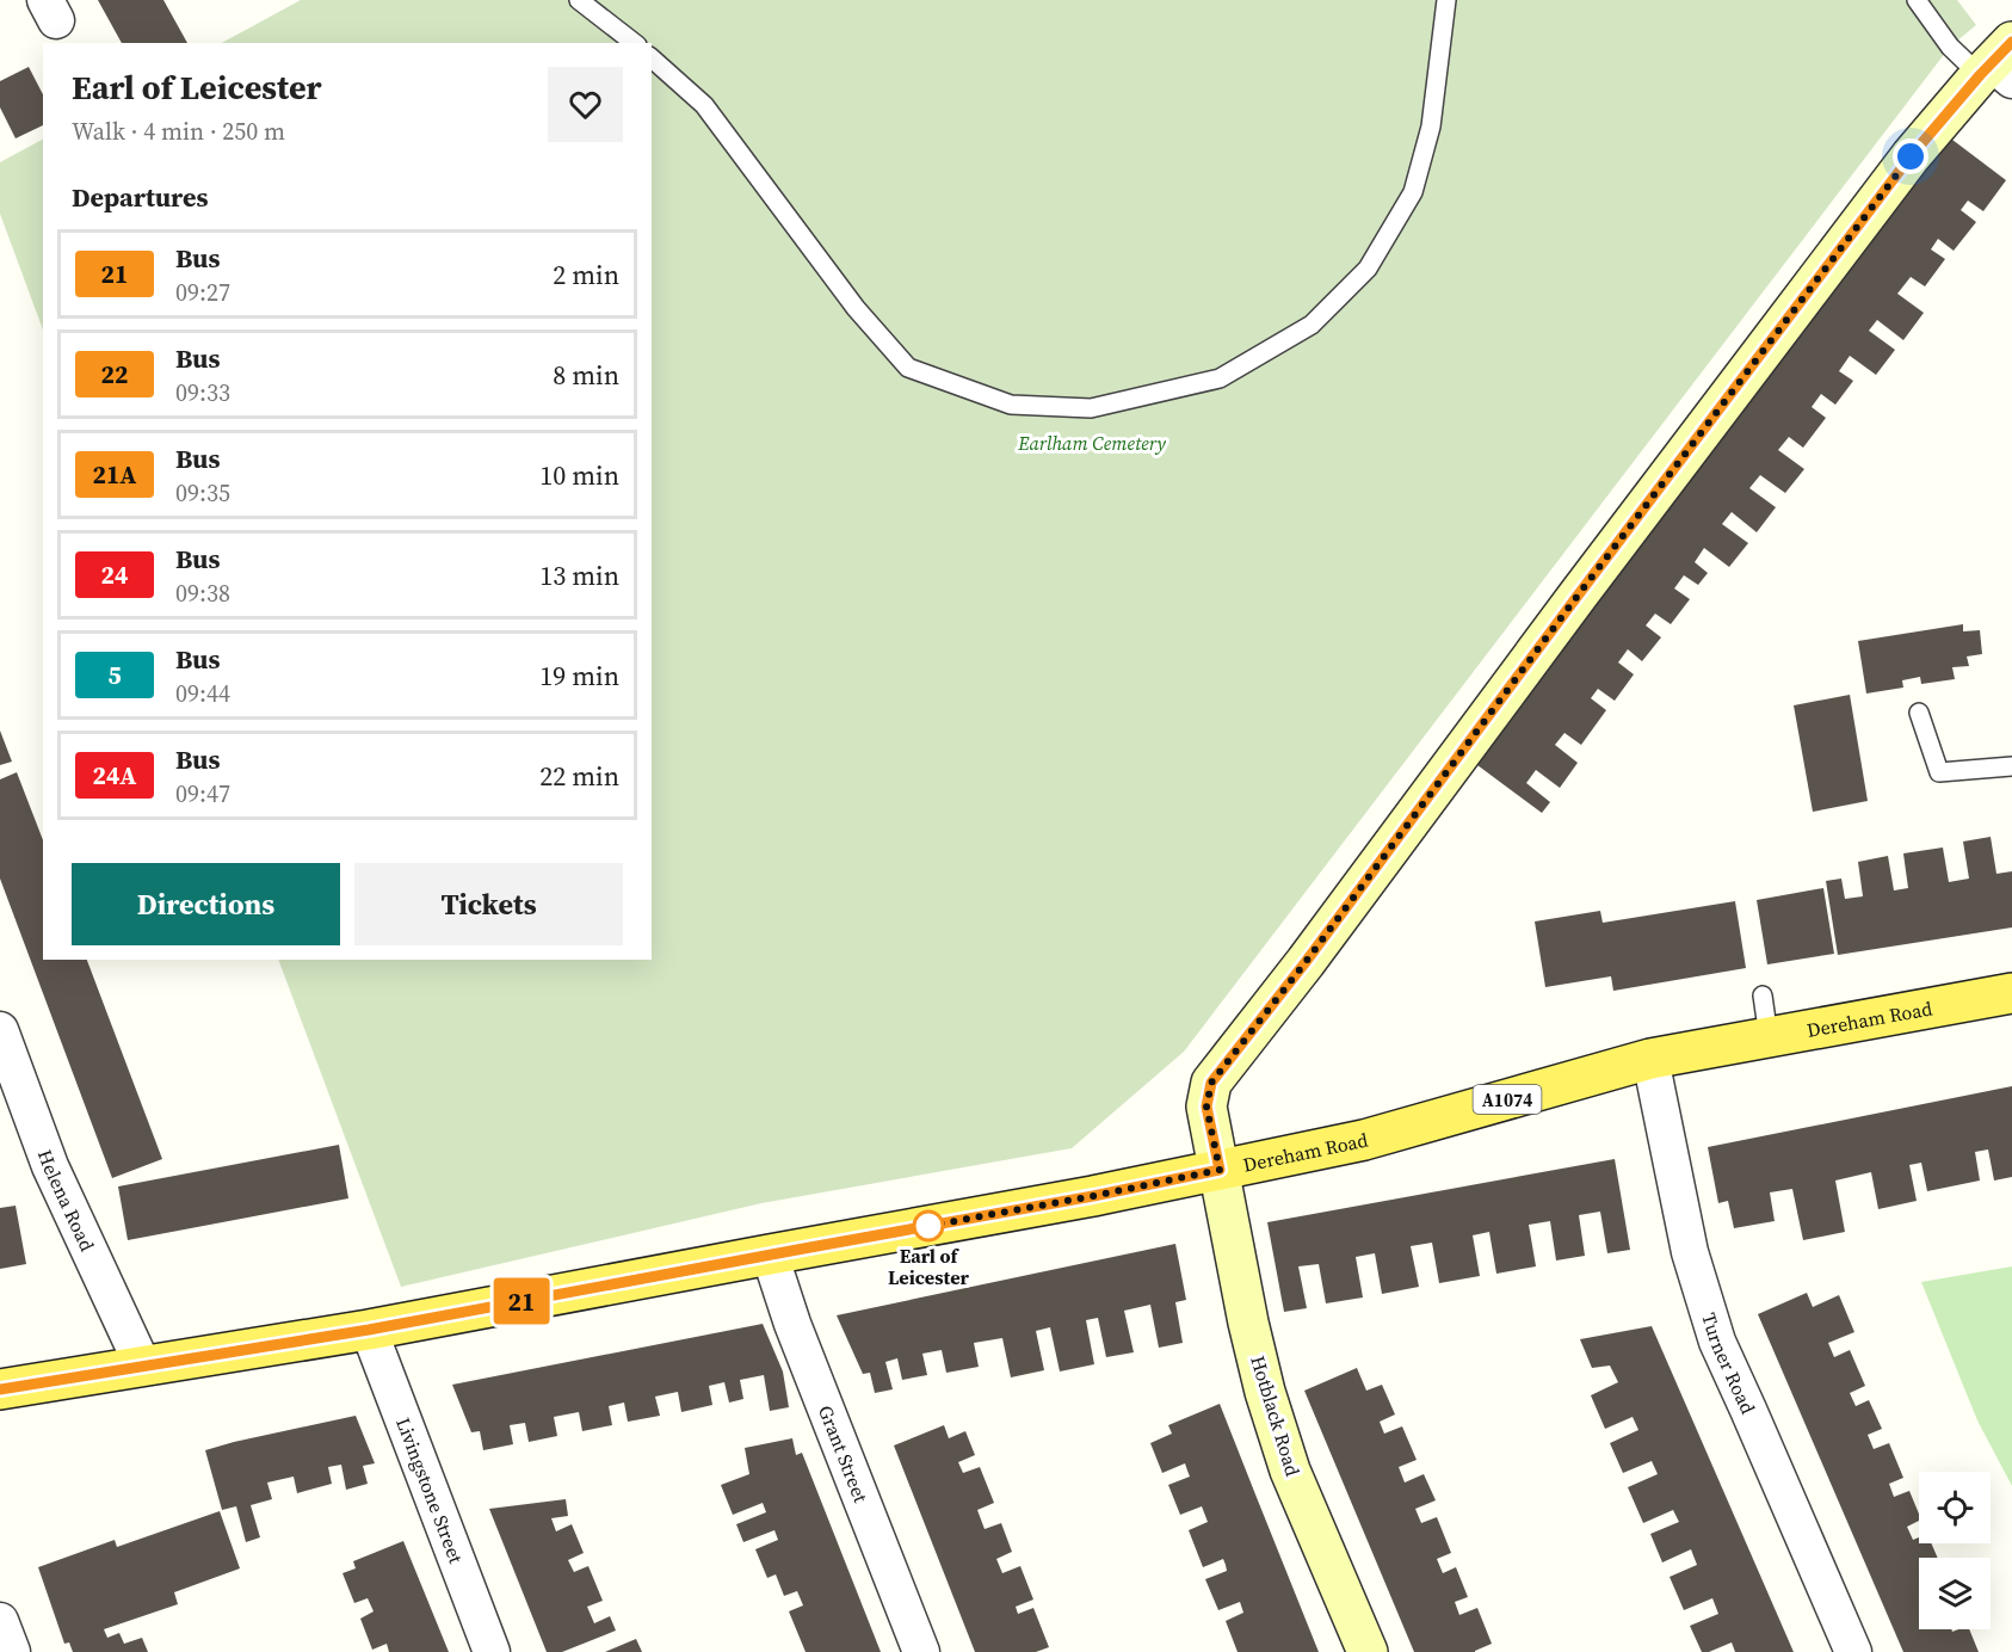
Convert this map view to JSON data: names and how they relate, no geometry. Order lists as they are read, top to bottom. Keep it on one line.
{"streets":{"main road":["Dereham Road","A1074"],"street":["Helena Road","Turner Road","Hotblack Road","Grant Street","Livingstone Street"]},"crossings":[["Dereham Road","Helena Road"],["Dereham Road","Turner Road"],["Dereham Road","Hotblack Road"],["Dereham Road","Grant Street"],["Dereham Road","Livingstone Street"]],"parks":["Earlham Cemetery"],"places":["Earl of Leicester"],"lines":["bus line 21"],"page":{"on_map":"21","heading":[["Earl of Leicester","Walk · 4 min · 250 m"],"Departures"],"list":[{"mark":"21","name":"Bus","note":"09:27","value":"2 min"},{"mark":"22","name":"Bus","note":"09:33","value":"8 min"},{"mark":"21A","name":"Bus","note":"09:35","value":"10 min"},{"mark":"24","name":"Bus","note":"09:38","value":"13 min"},{"mark":"5","name":"Bus","note":"09:44","value":"19 min"},{"mark":"24A","name":"Bus","note":"09:47","value":"22 min"}],"buttons":["Directions","Tickets"]}}
